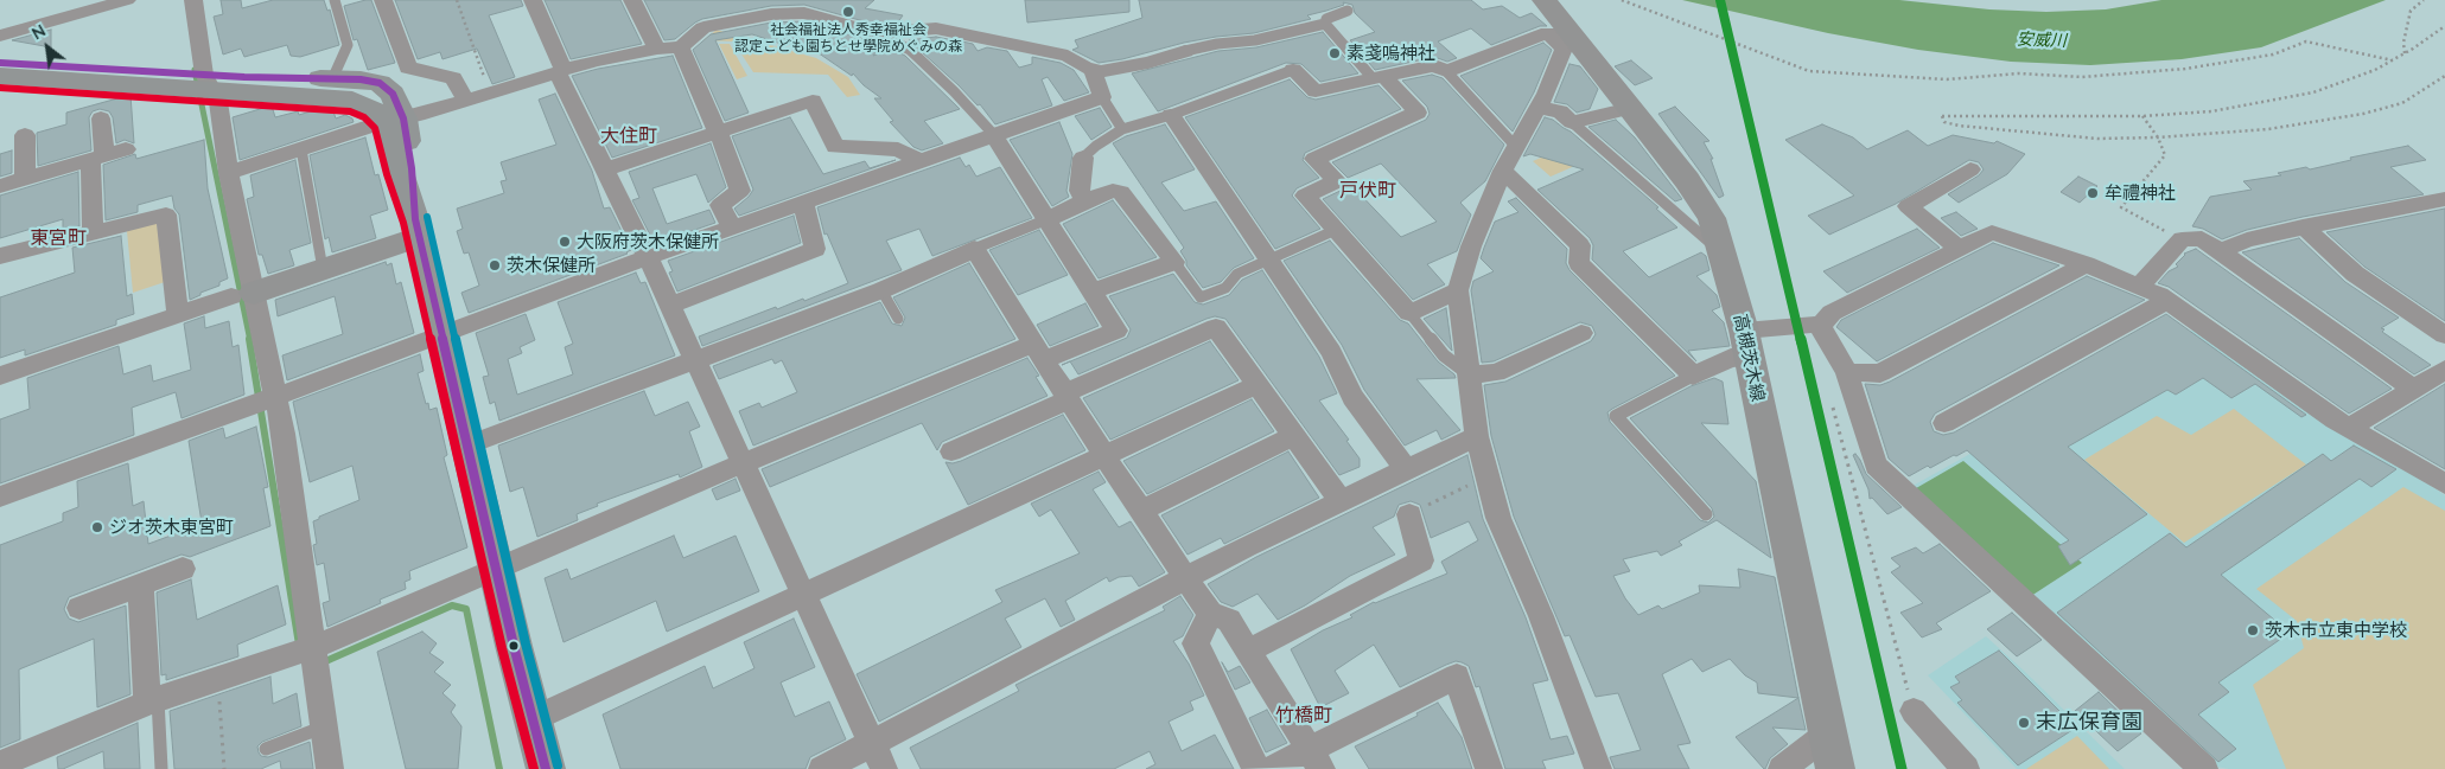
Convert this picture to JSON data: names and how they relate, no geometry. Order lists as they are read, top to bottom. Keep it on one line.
{"streets":{"main road":["高槻茨木線"]},"districts":["大住町","戸伏町","東宮町","竹橋町"],"water":["安威川"],"places":["社会福祉法人秀幸福祉会 認定こども園ちとせ學院めぐみの森","素戔嗚神社","牟禮神社","大阪府茨木保健所","茨木保健所","ジオ茨木東宮町","茨木市立東中学校","末広保育園"],"north":"top left"}
